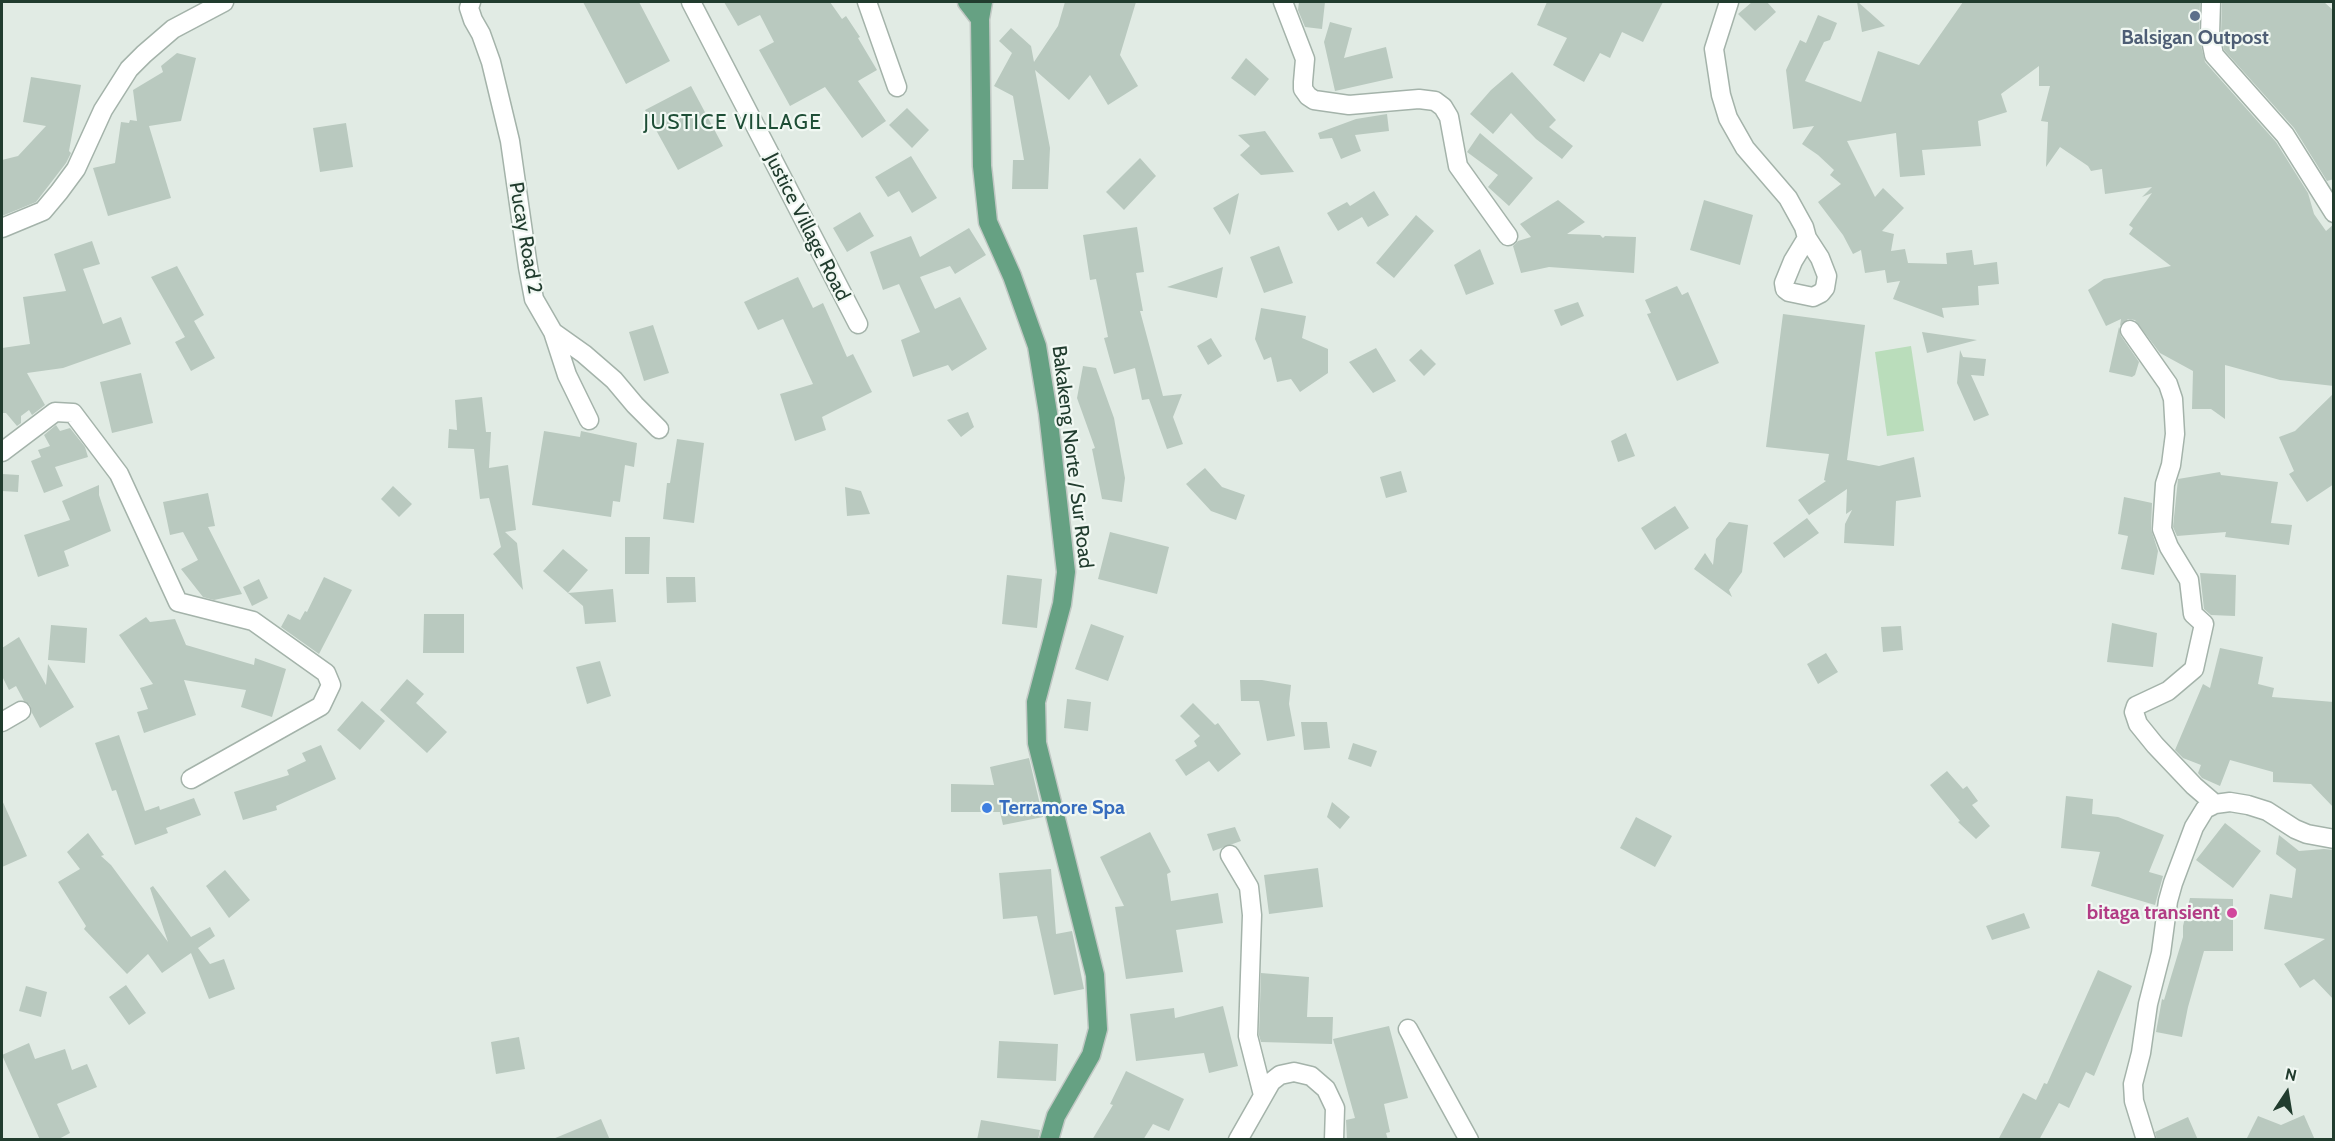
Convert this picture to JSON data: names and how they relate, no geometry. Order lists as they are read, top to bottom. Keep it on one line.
{"streets":{"main road":["Bakakeng Norte / Sur Road"],"street":["Justice Village Road","Pucay Road 2"]},"districts":["JUSTICE VILLAGE"],"places":["Balsigan Outpost","Terramore Spa","bitaga transient"],"north":"top"}
